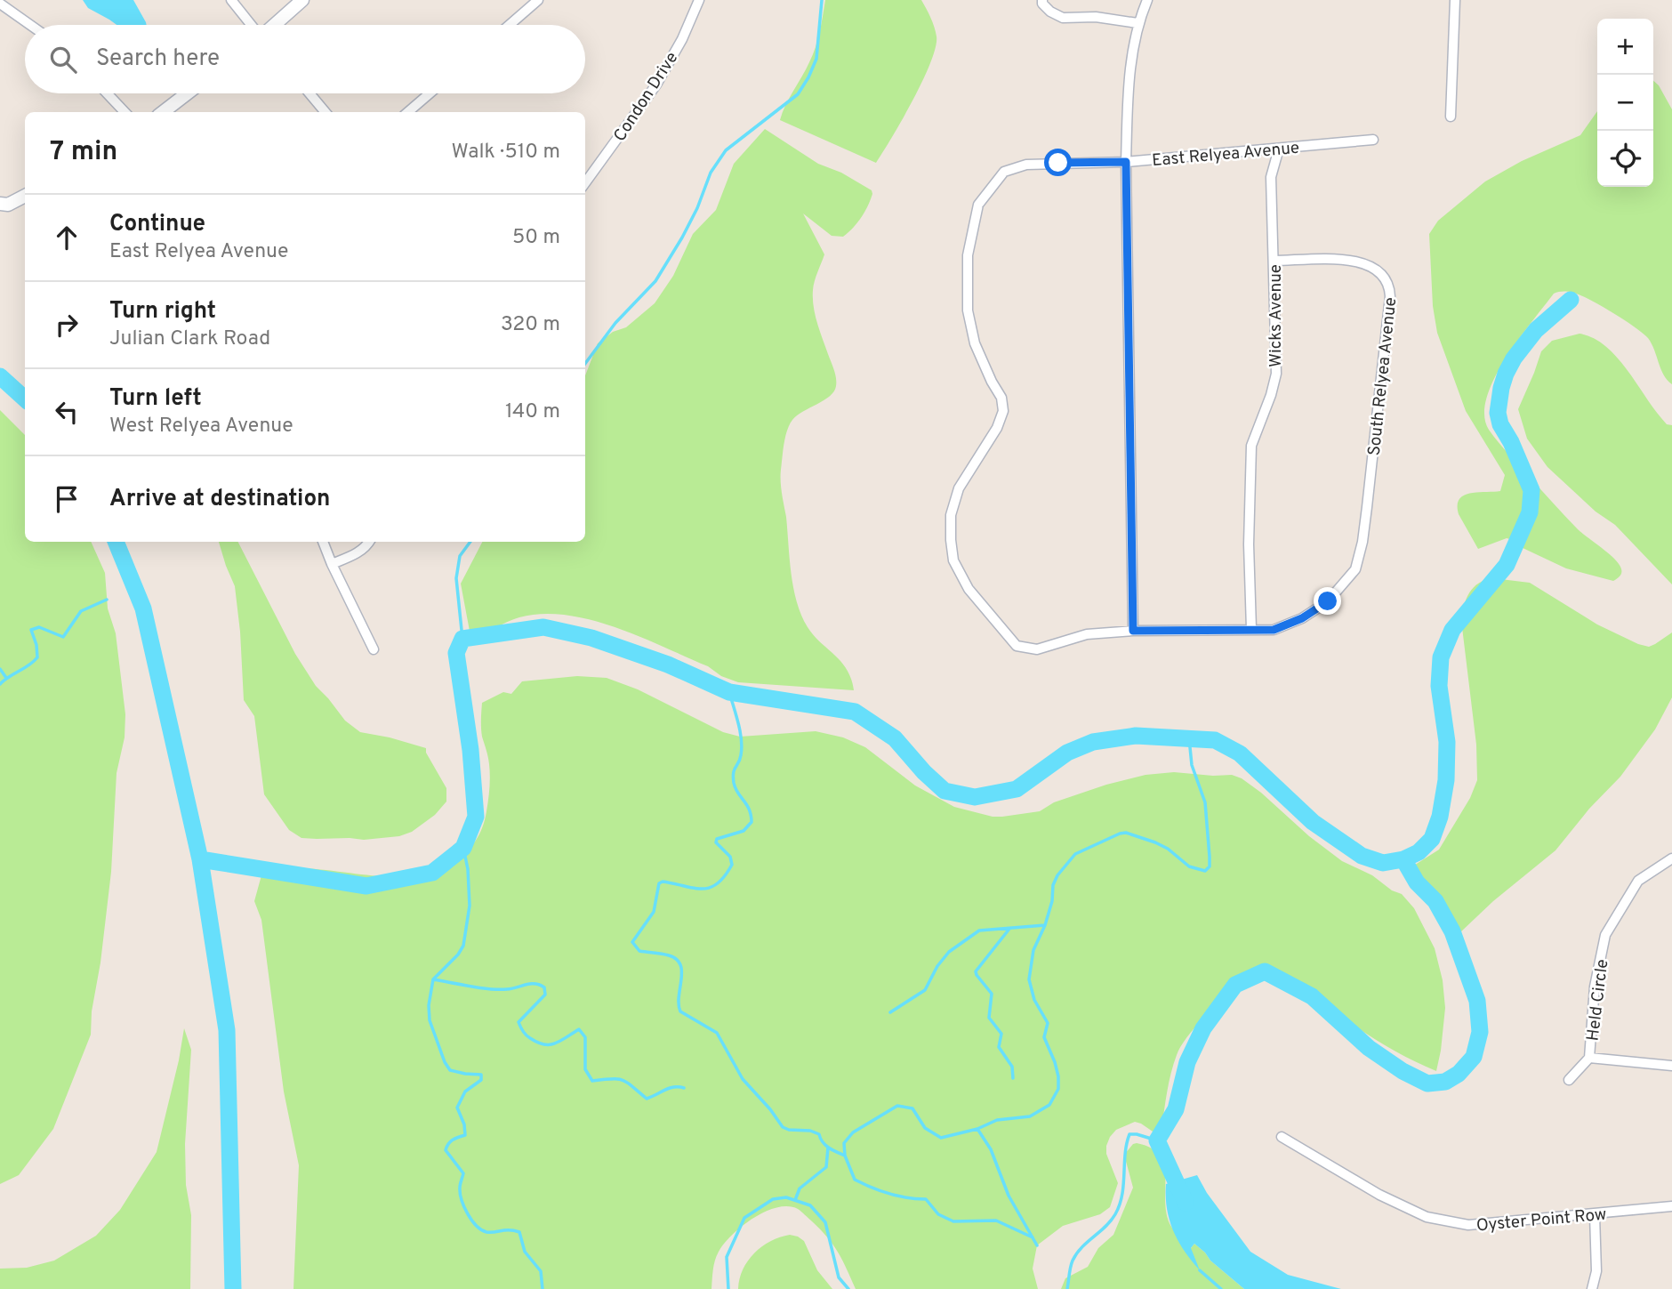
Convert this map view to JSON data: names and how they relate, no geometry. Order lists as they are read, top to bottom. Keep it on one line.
{"streets":{"street":["Condon Drive","East Relyea Avenue","Wicks Avenue","South Relyea Avenue","Held Circle","Oyster Point Row"]},"crossings":[["East Relyea Avenue","Wicks Avenue"],["Wicks Avenue","South Relyea Avenue"]],"page":{"map_buttons":["+","−"],"search":"Search here","heading":["7 min","Walk · 510 m"],"list":[["Continue","East Relyea Avenue","50 m"],["Turn right","Julian Clark Road","320 m"],["Turn left","West Relyea Avenue","140 m"],"Arrive at destination"]}}
